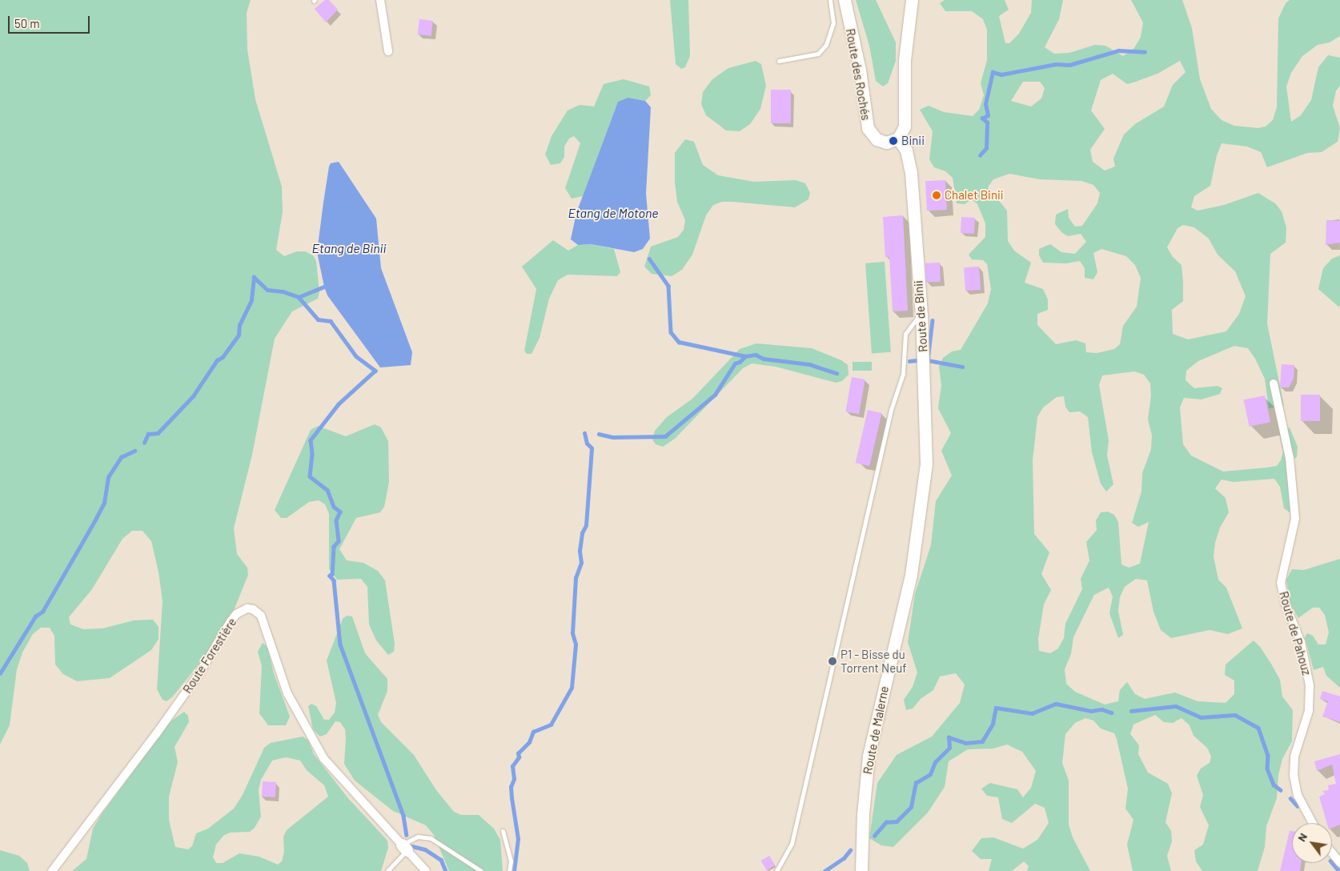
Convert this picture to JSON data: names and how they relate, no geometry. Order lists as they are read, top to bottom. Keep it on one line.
{"streets":{"street":["Route des Rochés","Route de Binii","Route de Pahouz","Route Forestière","Route de Malerne"]},"crossings":[["Route des Rochés","Route de Binii"],["Route de Binii","Route de Malerne"]],"water":["Etang de Motone","Etang de Binii"],"places":["Binii","Chalet Binii","P1 - Bisse du Torrent Neuf"],"scale_bar":"50 m","north":"top left"}
